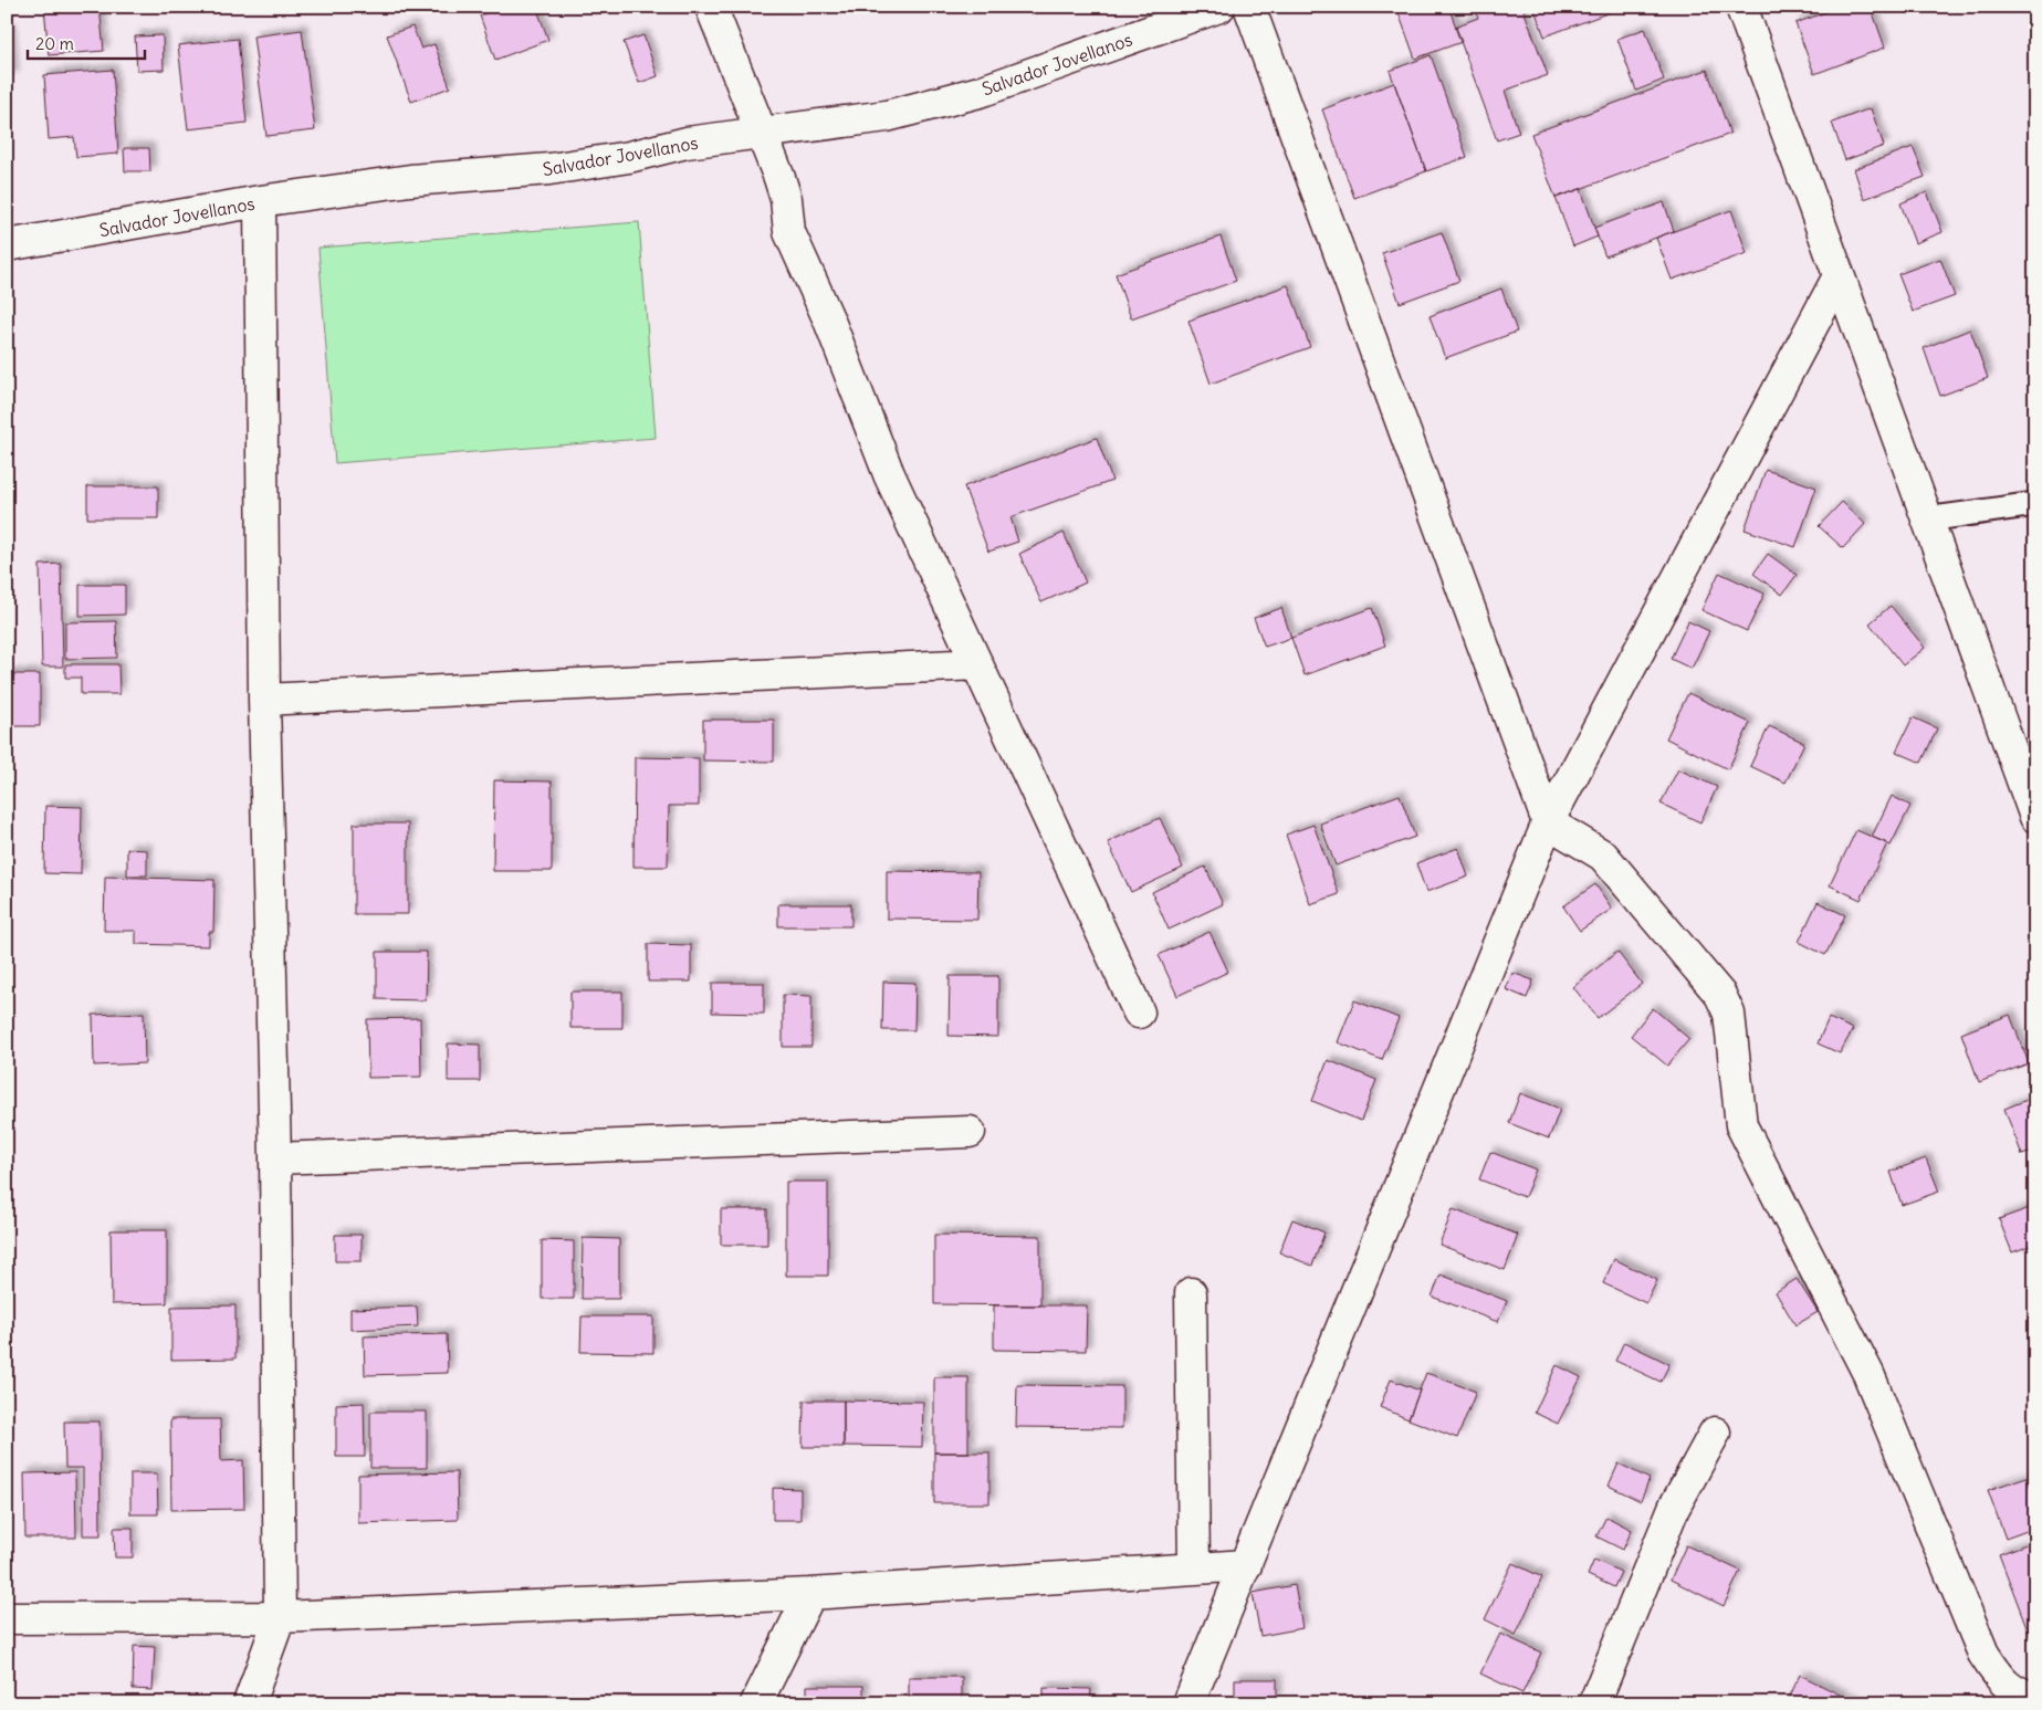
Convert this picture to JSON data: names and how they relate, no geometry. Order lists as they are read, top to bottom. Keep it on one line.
{"streets":{"street":["Salvador Jovellanos"]},"scale_bar":"20 m"}
